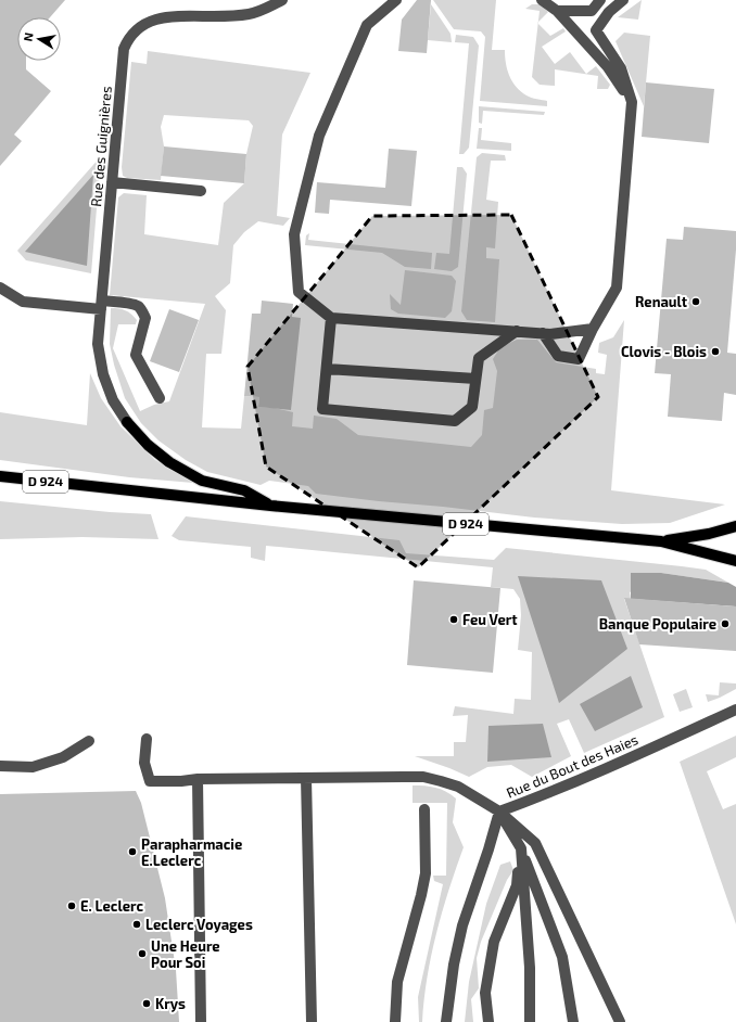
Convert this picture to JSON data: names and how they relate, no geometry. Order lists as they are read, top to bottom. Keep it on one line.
{"streets":{"main road":["D 924"],"street":["Rue des Guignières","Rue du Bout des Haies"]},"places":["Renault","Clovis - Blois","Feu Vert","Banque Populaire","Parapharmacie E.Leclerc","E. Leclerc","Leclerc Voyages","Une Heure Pour Soi","Krys"],"north":"left"}
